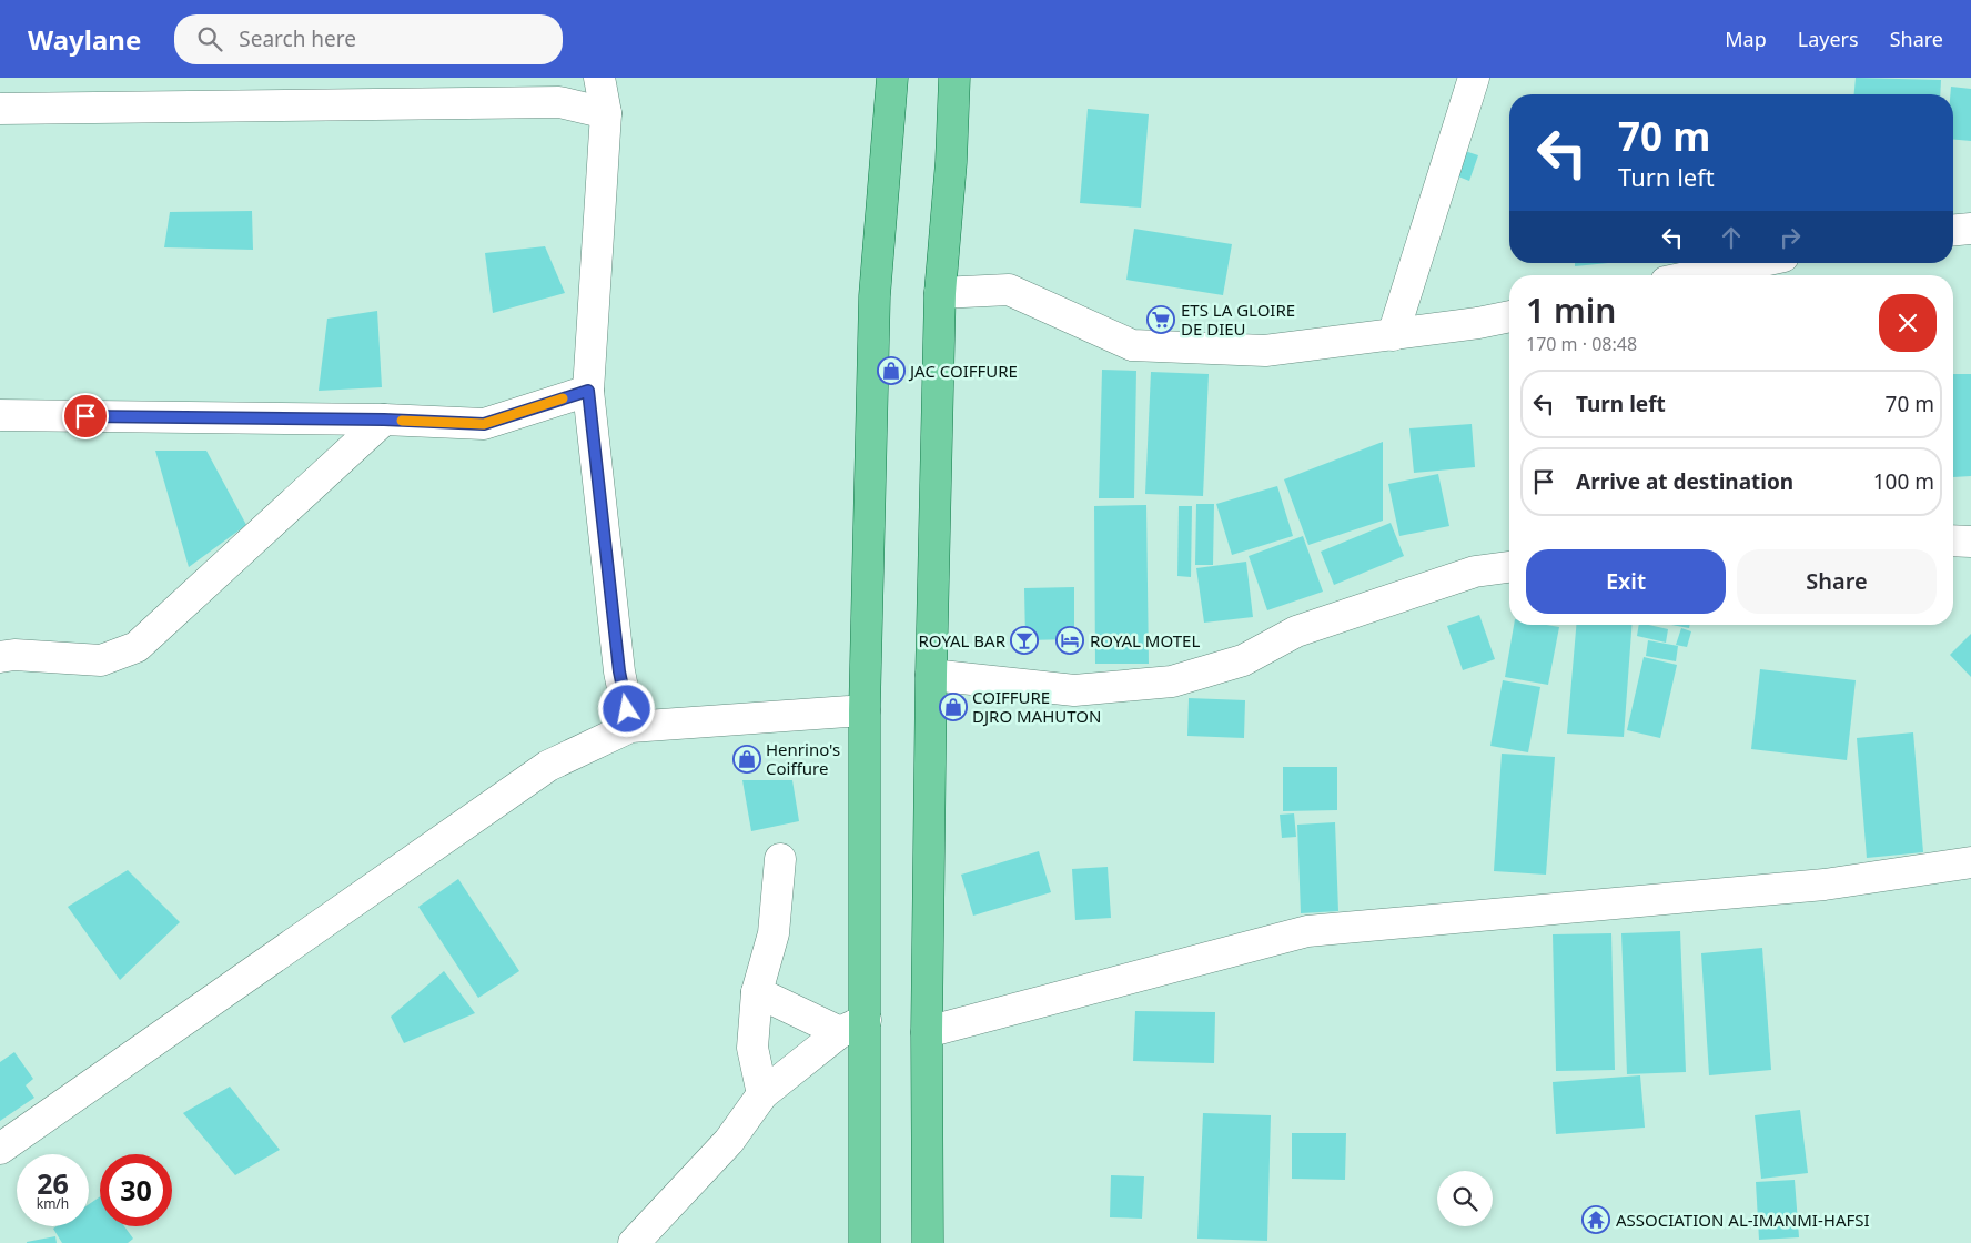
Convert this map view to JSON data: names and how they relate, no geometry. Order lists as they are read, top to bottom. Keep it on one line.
{"places":{"supermarket":["ETS LA GLOIRE DE DIEU"],"shop":["JAC COIFFURE","COIFFURE DJRO MAHUTON","Henrino's Coiffure"],"bar":["ROYAL BAR"],"hotel":["ROYAL MOTEL"],"temple":["ASSOCIATION AL-IMANMI-HAFSI"]},"page":{"header":"Waylane","search":"Search here","nav":["Map","Layers","Share"],"turn":["70 m","Turn left"],"heading":["1 min","170 m · 08:48"],"list":[{"name":"Turn left","value":"70 m"},{"name":"Arrive at destination","value":"100 m"}],"buttons":["Exit","Share"],"speed":"26 km/h","limit":"30"}}
